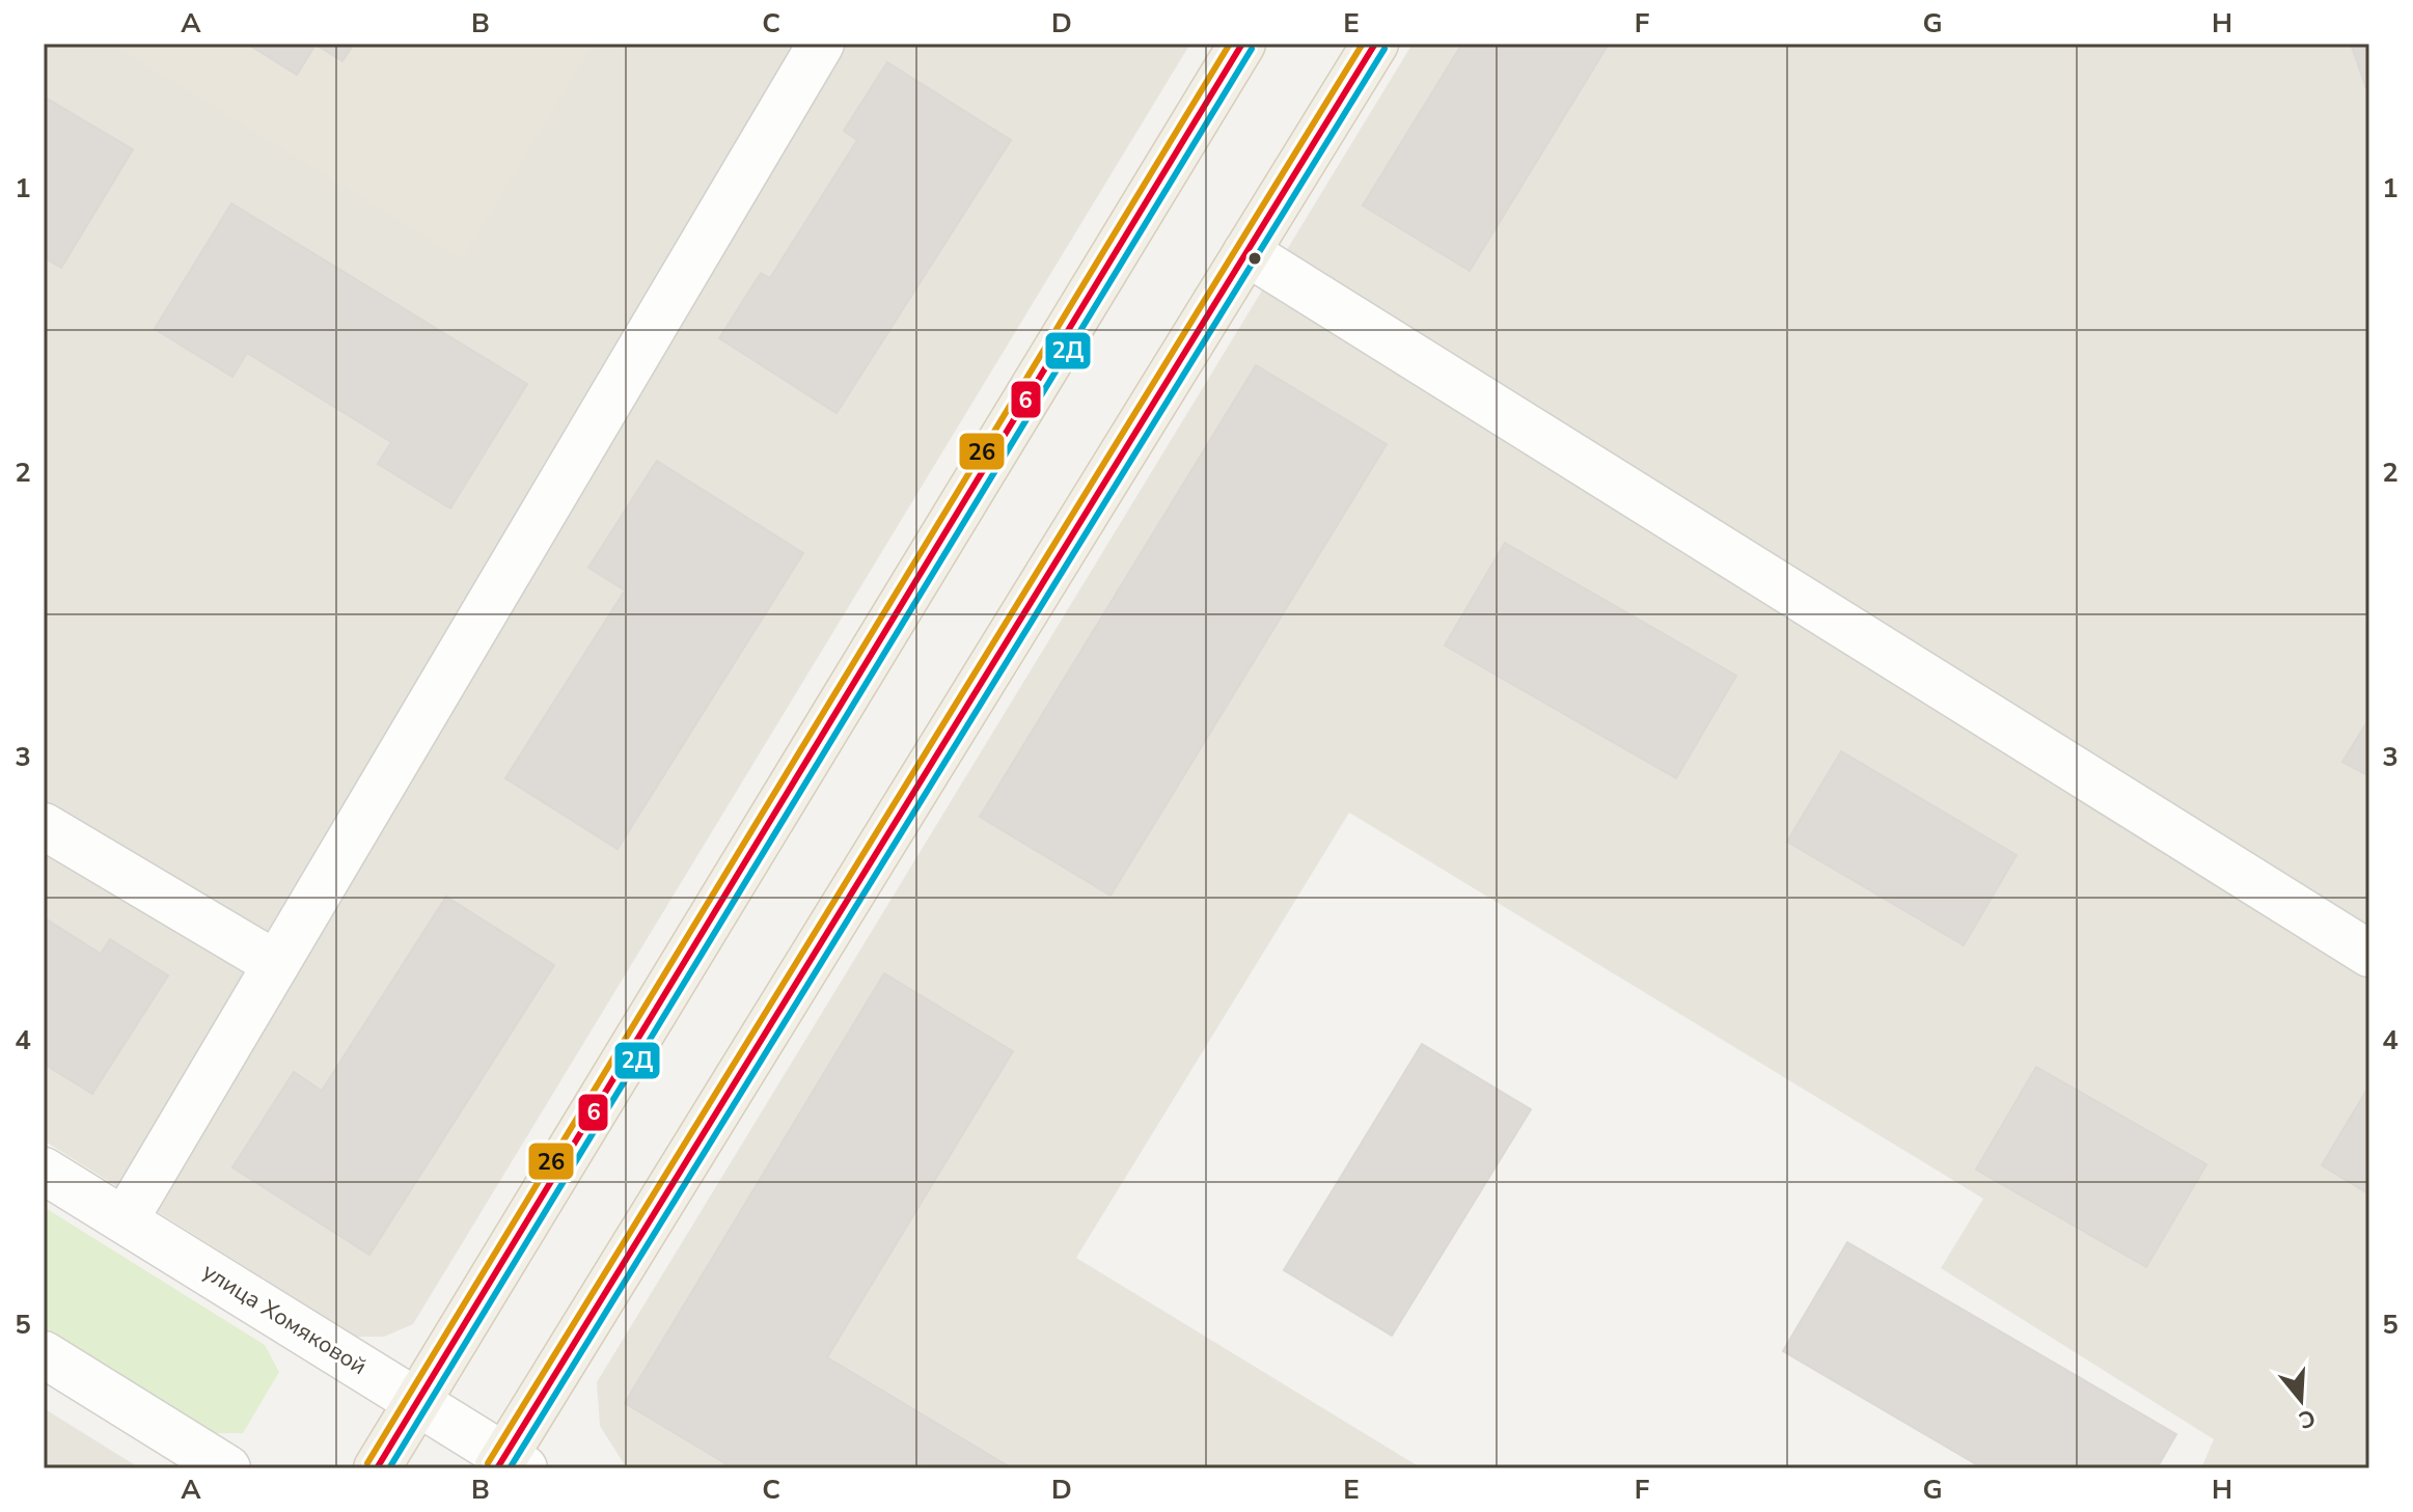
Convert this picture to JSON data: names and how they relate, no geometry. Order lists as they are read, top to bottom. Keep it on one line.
{"streets":{"street":["улица Хомяковой"]},"lines":["transit line 6","transit line 26","transit line 2Д"],"north":"bottom","grid":{"columns":["A","B","C","D","E","F","G","H"],"rows":["1","2","3","4","5"]}}
